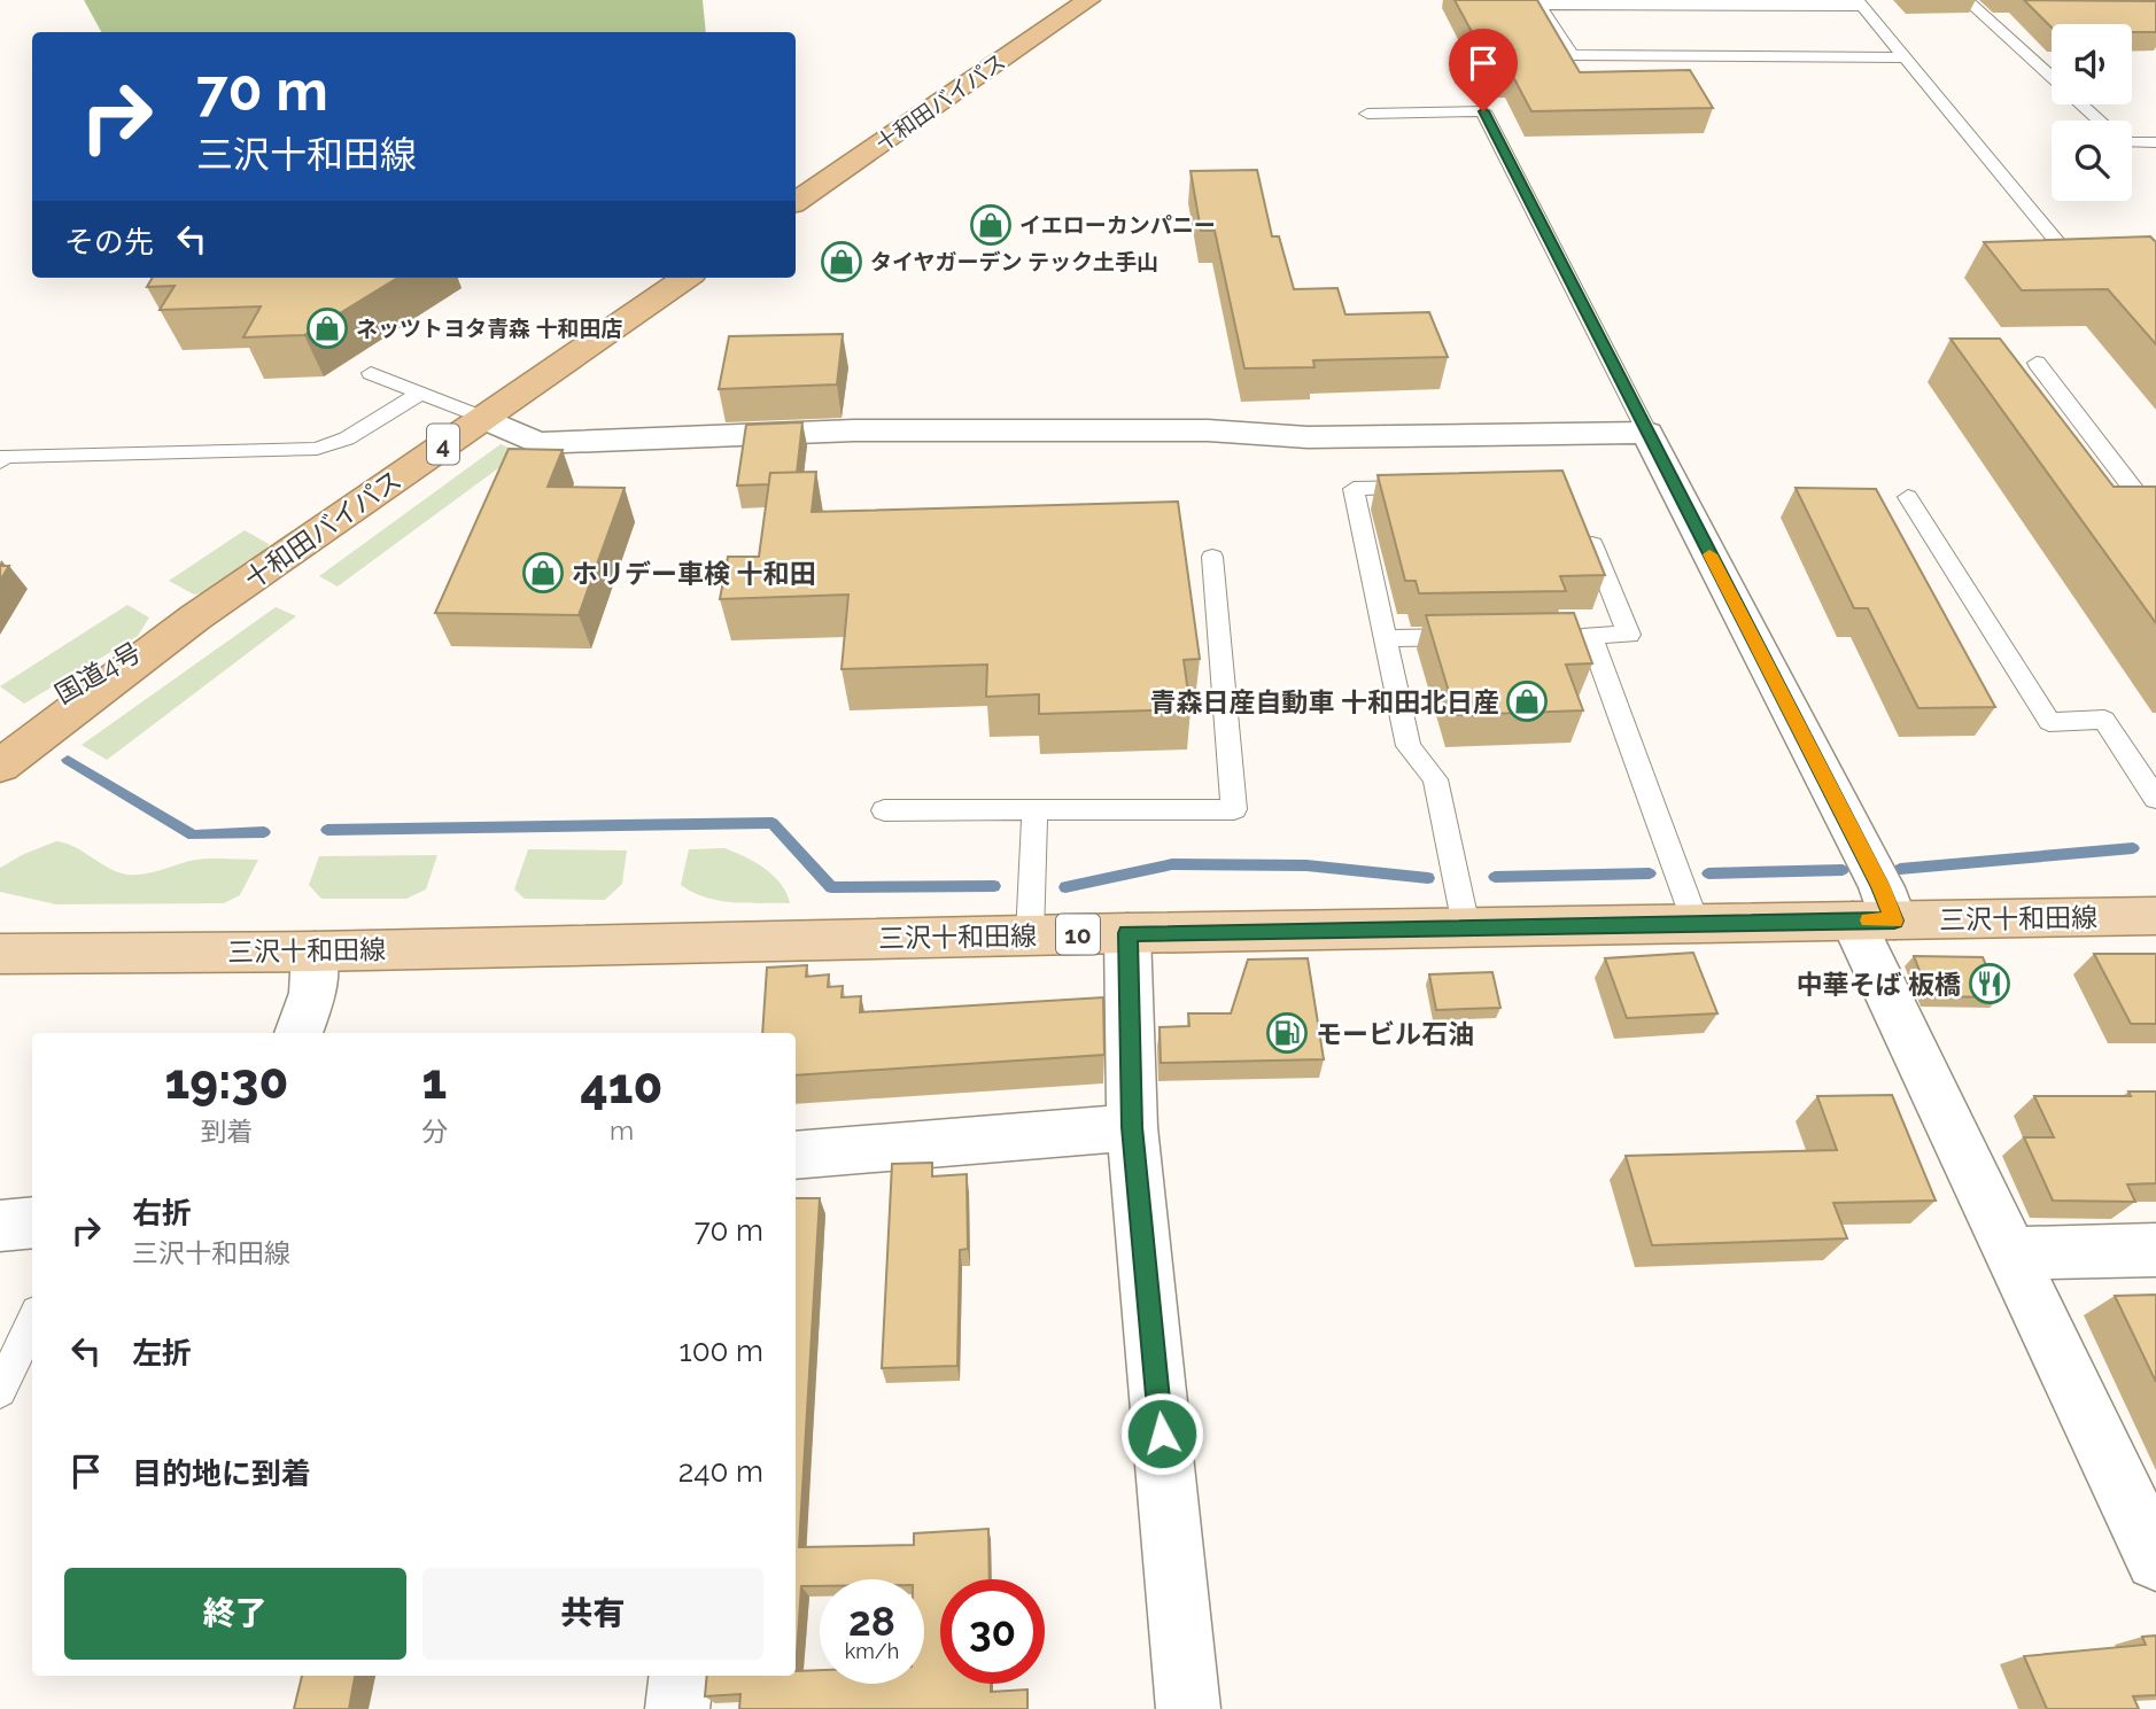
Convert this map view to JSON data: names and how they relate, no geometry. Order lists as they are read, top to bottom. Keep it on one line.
{"streets":{"highway":["十和田バイパス","4","国道4号"],"main road":["三沢十和田線","10"]},"crossings":[["十和田バイパス","国道4号"],["三沢十和田線","10"]],"places":{"shop":["イエローカンパニー","タイヤガーデン テック土手山","ネッツトヨタ青森 十和田店","ホリデー車検 十和田","青森日産自動車 十和田北日産"],"restaurant":["中華そば 板橋"],"fuel station":["モービル石油"]},"page":{"turn":["70 m","三沢十和田線"],"then":"その先","eta":["19:30","到着","1","分","410","m"],"list":[{"name":"右折","note":"三沢十和田線","value":"70 m"},{"name":"左折","value":"100 m"},{"name":"目的地に到着","value":"240 m"}],"buttons":["終了","共有"],"speed":"28 km/h","limit":"30"}}
